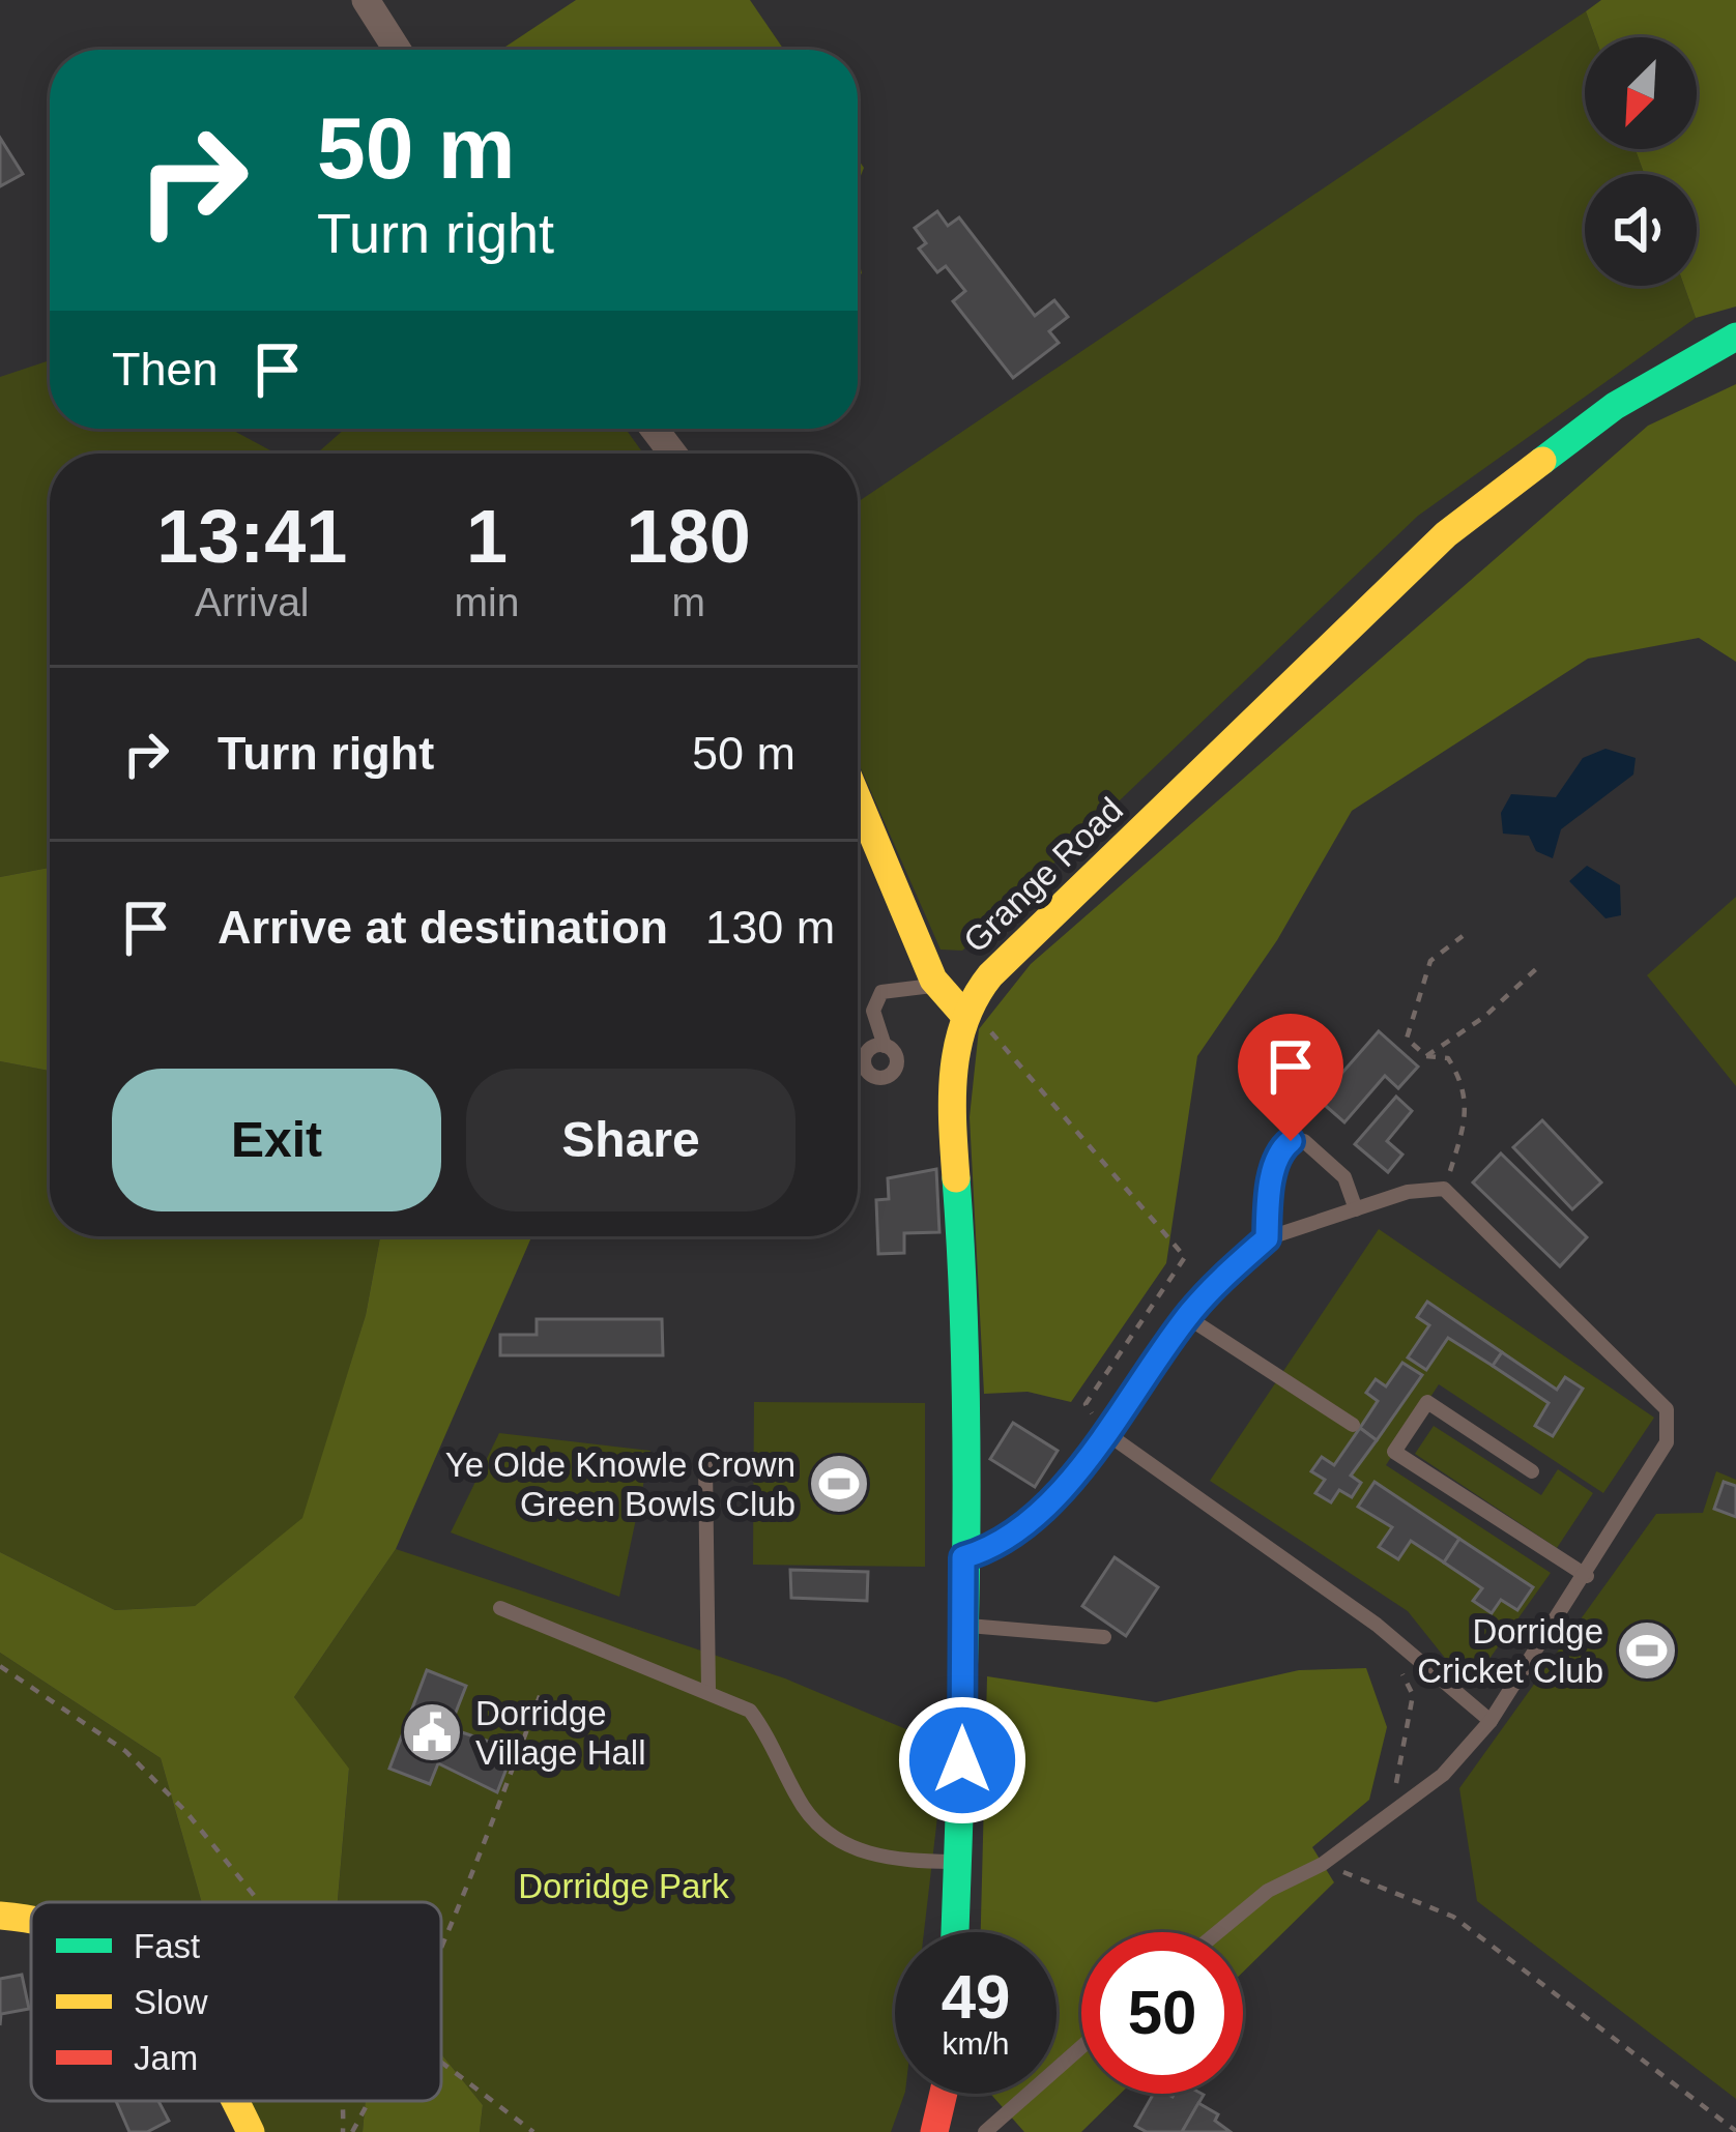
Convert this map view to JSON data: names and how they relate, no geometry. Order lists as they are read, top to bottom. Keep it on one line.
{"streets":{"main road":["Grange Road"]},"parks":["Dorridge Park"],"places":{"sports":["Ye Olde Knowle Crown Green Bowls Club","Dorridge Cricket Club"],"public building":["Dorridge Village Hall"]},"legend":["Fast","Slow","Jam"],"north":"bottom left","page":{"turn":["50 m","Turn right"],"then":"Then","eta":["13:41","Arrival","1","min","180","m"],"list":[{"name":"Turn right","value":"50 m"},{"name":"Arrive at destination","value":"130 m"}],"buttons":["Exit","Share"],"speed":"49 km/h","limit":"50"}}
